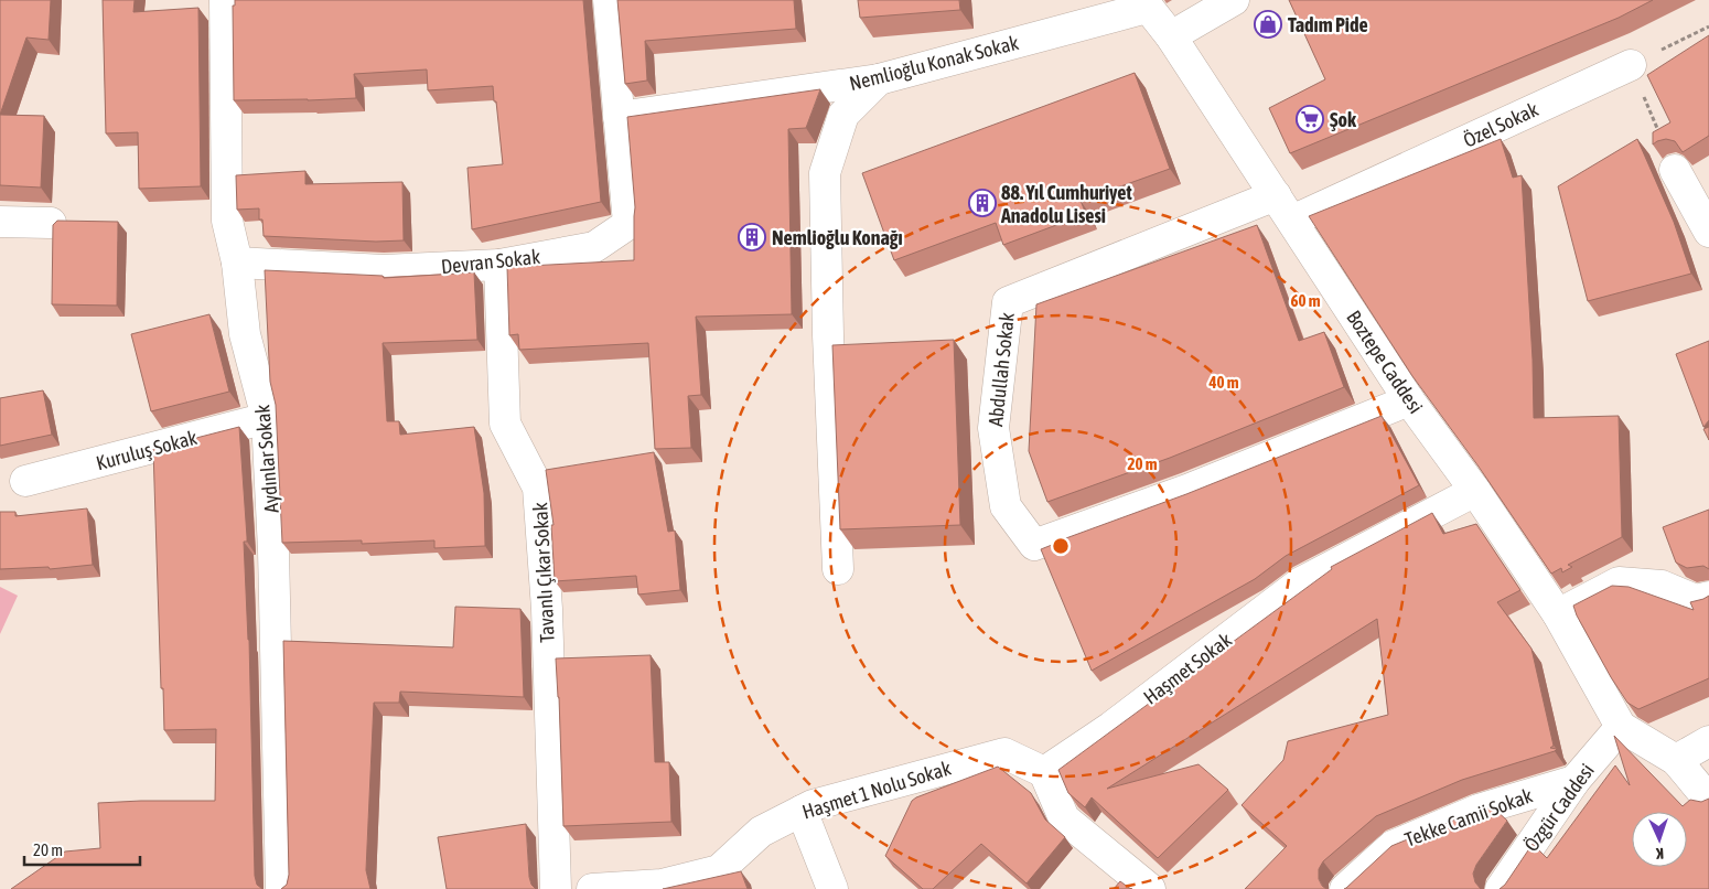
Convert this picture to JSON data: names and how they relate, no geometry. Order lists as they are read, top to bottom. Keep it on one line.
{"streets":{"street":["Nemlioğlu Konak Sokak","Özel Sokak","Devran Sokak","Boztepe Caddesi","Abdullah Sokak","Kuruluş Sokak","Aydınlar Sokak","Tavanlı Çıkar Sokak","Haşmet Sokak","Haşmet 1 Nolu Sokak","Özgür Caddesi","Tekke Camii Sokak"]},"crossings":[["Nemlioğlu Konak Sokak","Devran Sokak"],["Nemlioğlu Konak Sokak","Boztepe Caddesi"],["Özel Sokak","Boztepe Caddesi"],["Devran Sokak","Aydınlar Sokak"],["Devran Sokak","Tavanlı Çıkar Sokak"],["Boztepe Caddesi","Abdullah Sokak"],["Boztepe Caddesi","Haşmet Sokak"],["Boztepe Caddesi","Özgür Caddesi"],["Kuruluş Sokak","Aydınlar Sokak"],["Haşmet Sokak","Haşmet 1 Nolu Sokak"],["Özgür Caddesi","Tekke Camii Sokak"]],"places":{"shop":["Tadım Pide"],"supermarket":["Şok"],"building":["88. Yıl Cumhuriyet Anadolu Lisesi","Nemlioğlu Konağı"]},"scale_bar":"20 m","north":"bottom","rings":["60 m","40 m","20 m"]}
